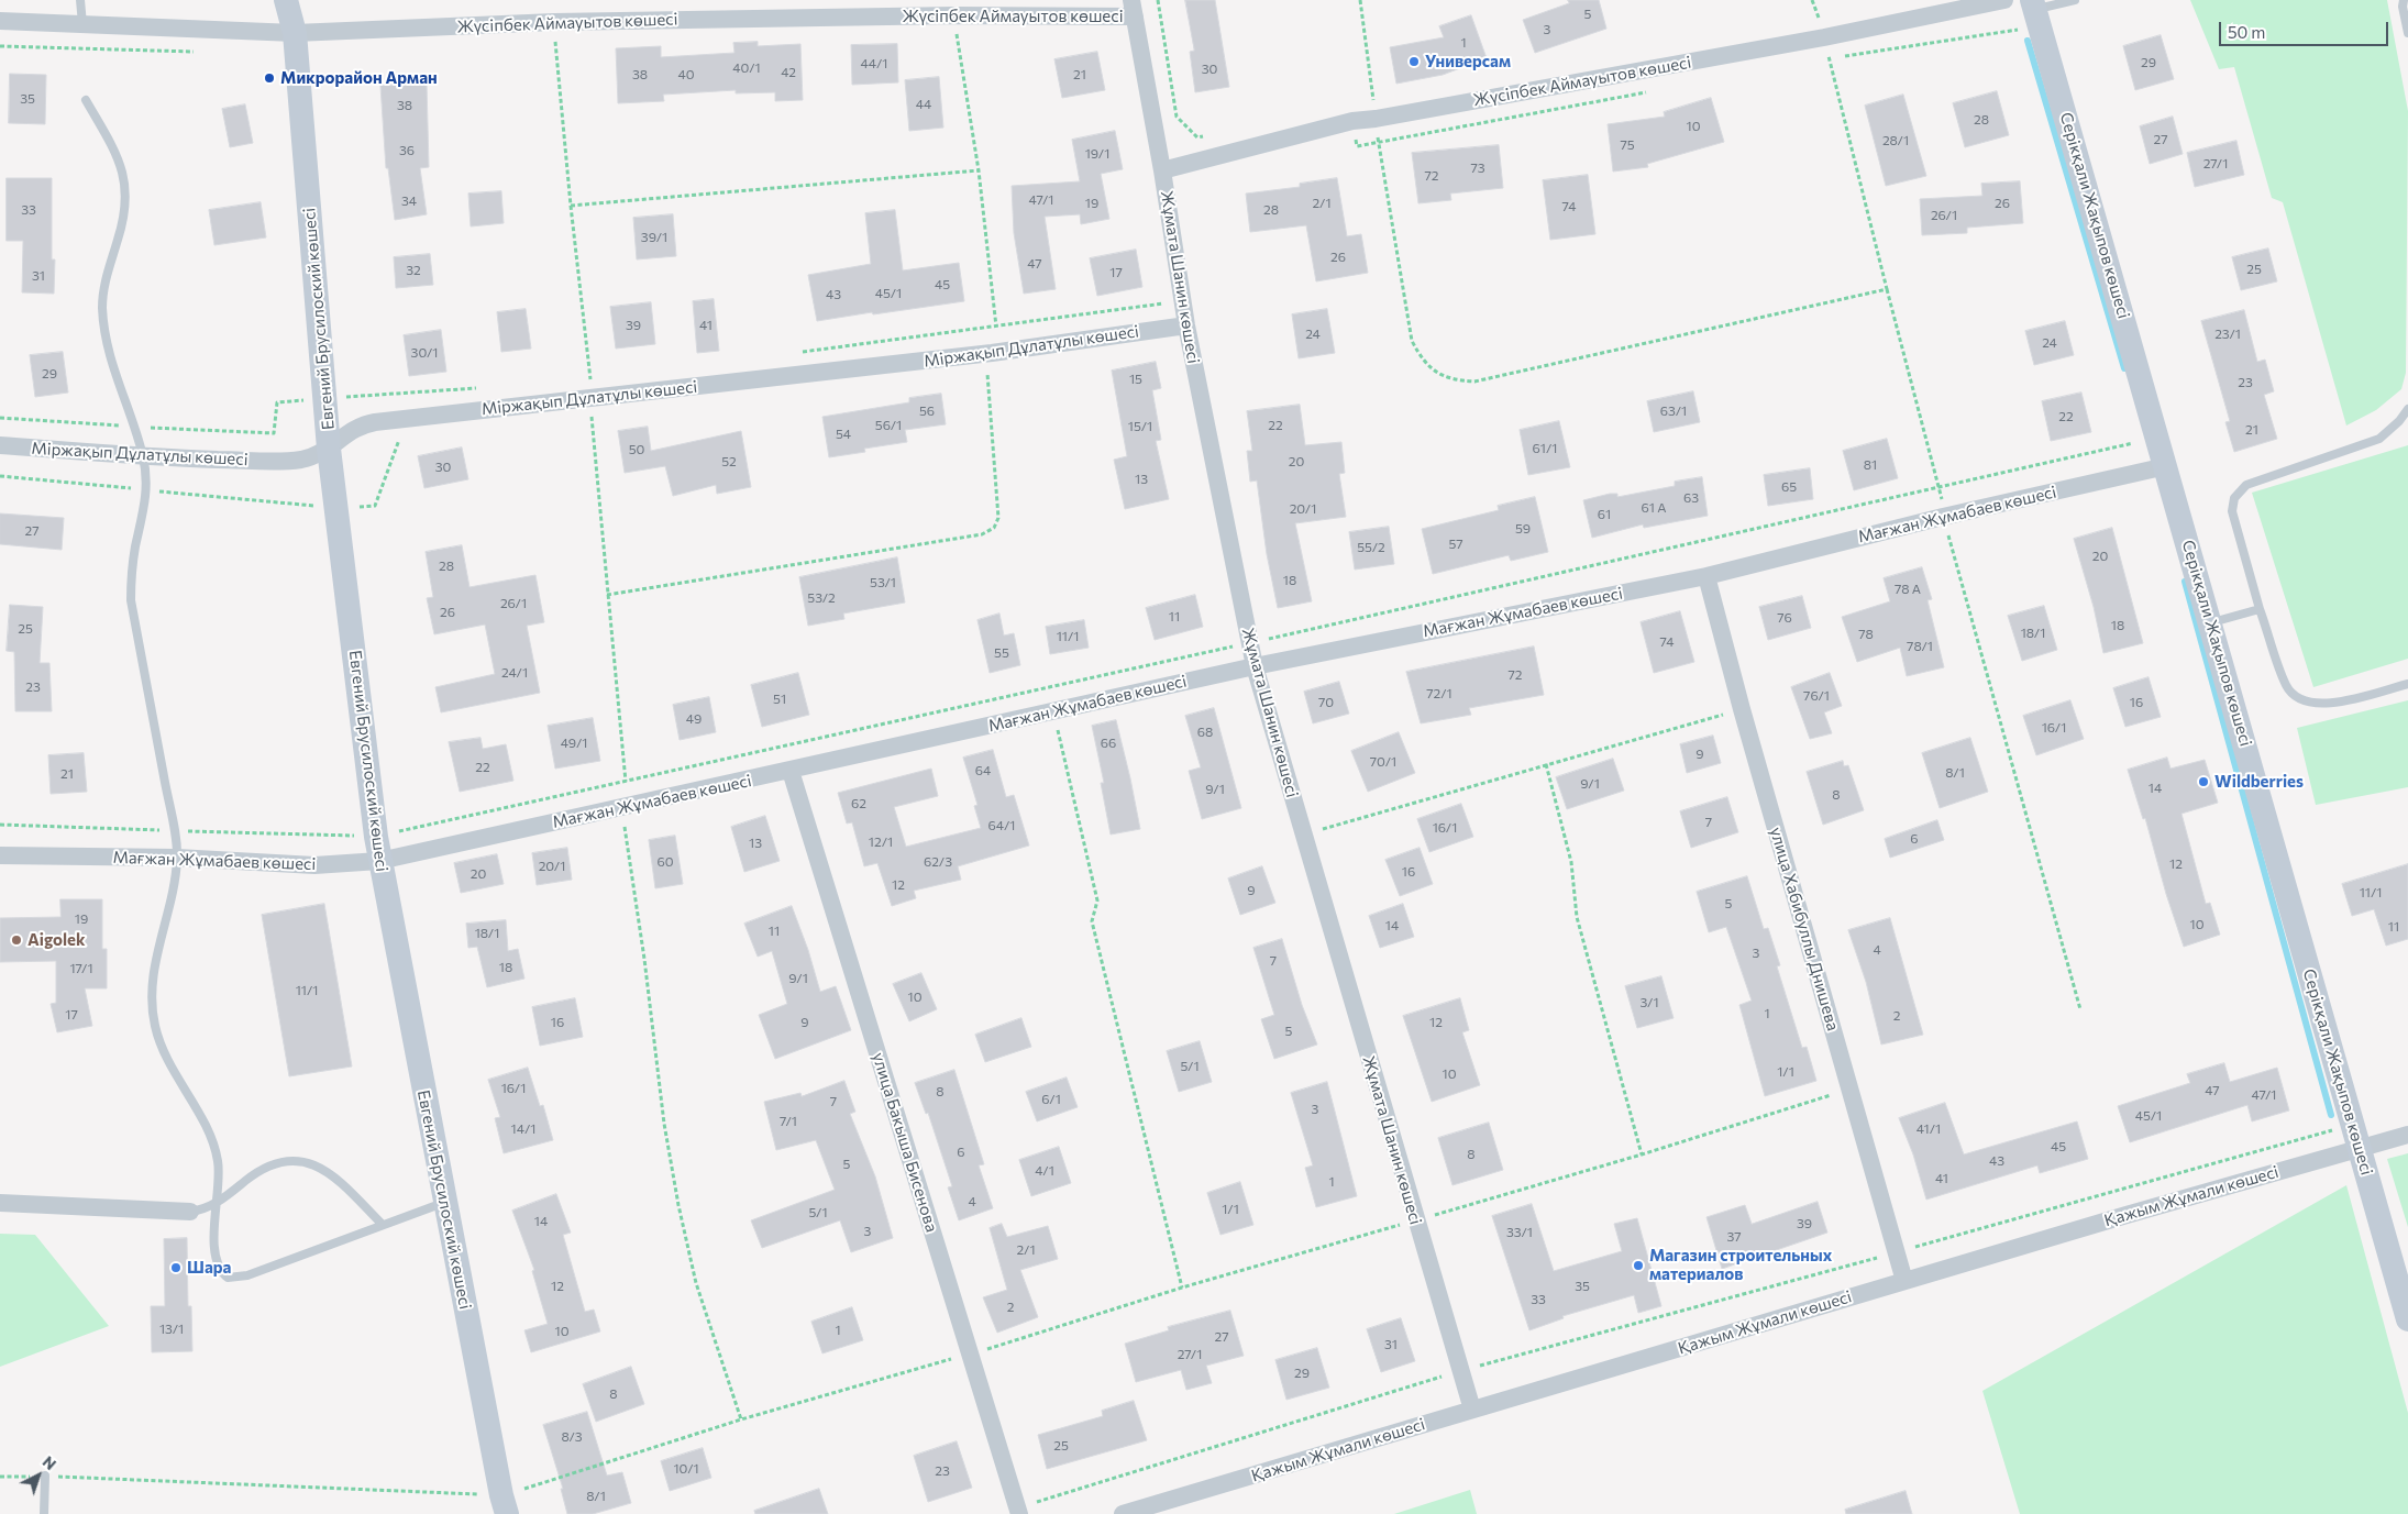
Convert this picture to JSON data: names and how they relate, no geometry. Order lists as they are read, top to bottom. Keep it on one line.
{"streets":{"main road":["Серікқали Жақыпов көшесі","Евгений Брусилоский көшесі"],"street":["Жүсіпбек Аймауытов көшесі","Жұмата Шанин көшесі","Міржақып Дұлатұлы көшесі","Мағжан Жұмабаев көшесі","улица Хабибуллы Днишева","улица Бакыша Бисенова","Қажым Жұмали көшесі"]},"crossings":[["Жүсіпбек Аймауытов көшесі","Жұмата Шанин көшесі"],["Жүсіпбек Аймауытов көшесі","Евгений Брусилоский көшесі"],["Серікқали Жақыпов көшесі","Мағжан Жұмабаев көшесі"],["Серікқали Жақыпов көшесі","Қажым Жұмали көшесі"],["Жұмата Шанин көшесі","Міржақып Дұлатұлы көшесі"],["Жұмата Шанин көшесі","Мағжан Жұмабаев көшесі"],["Жұмата Шанин көшесі","Қажым Жұмали көшесі"],["Евгений Брусилоский көшесі","Міржақып Дұлатұлы көшесі"],["Евгений Брусилоский көшесі","Мағжан Жұмабаев көшесі"],["Мағжан Жұмабаев көшесі","улица Хабибуллы Днишева"],["Мағжан Жұмабаев көшесі","улица Бакыша Бисенова"],["улица Хабибуллы Днишева","Қажым Жұмали көшесі"]],"places":["Универсам","Микрорайон Арман","Wildberries","Aigolek","Магазин строительных материалов","Шара"],"house_numbers":["5","3","1","29","44/1","40/1","30","42","38","40","21","35","44","38","28","10","27","28/1","75","36","19/1","27/1","73","72","47/1","34","19","2/1","26","74","33","28","26/1","39/1","26","47","25","32","17","31","45","45/1","43","39","41","24","23/1","24","30/1","29","15","23","56","63/1","22","56/1","22","15/1","21","54","61/1","50","52","20","81","30","13","65","63","61 А","20/1","61","59","27","57","55/2","20","28","18","53/1","78 А","53/2","26/1","26","11","76","18","25","18/1","78","11/1","74","78/1","55","24/1","72","23","72/1","76/1","51","70","16","49","16/1","68","49/1","66","9","70/1","22","64","8/1","21","9/1","14","9/1","8","62","7","64/1","16/1","6","12/1","13","60","62/3","12","20/1","16","20","12","9","11/1","5","19","10","14","11","11","18/1","4","3","7","18","17/1","9/1","11/1","10","3/1","1","17","2","16","9","12","5","5/1","1/1","10","16/1","47","8","47/1","6/1","7","3","45/1","7/1","14/1","41/1","45","6","8","43","5","4/1","41","1","4","1/1","5/1","14","39","3","33/1","37","2/1","12","35","33","2","13/1","1","10","27","31","27/1","29","8","8/3","25","10/1","23","8/1"],"scale_bar":"50 m","north":"top right"}
